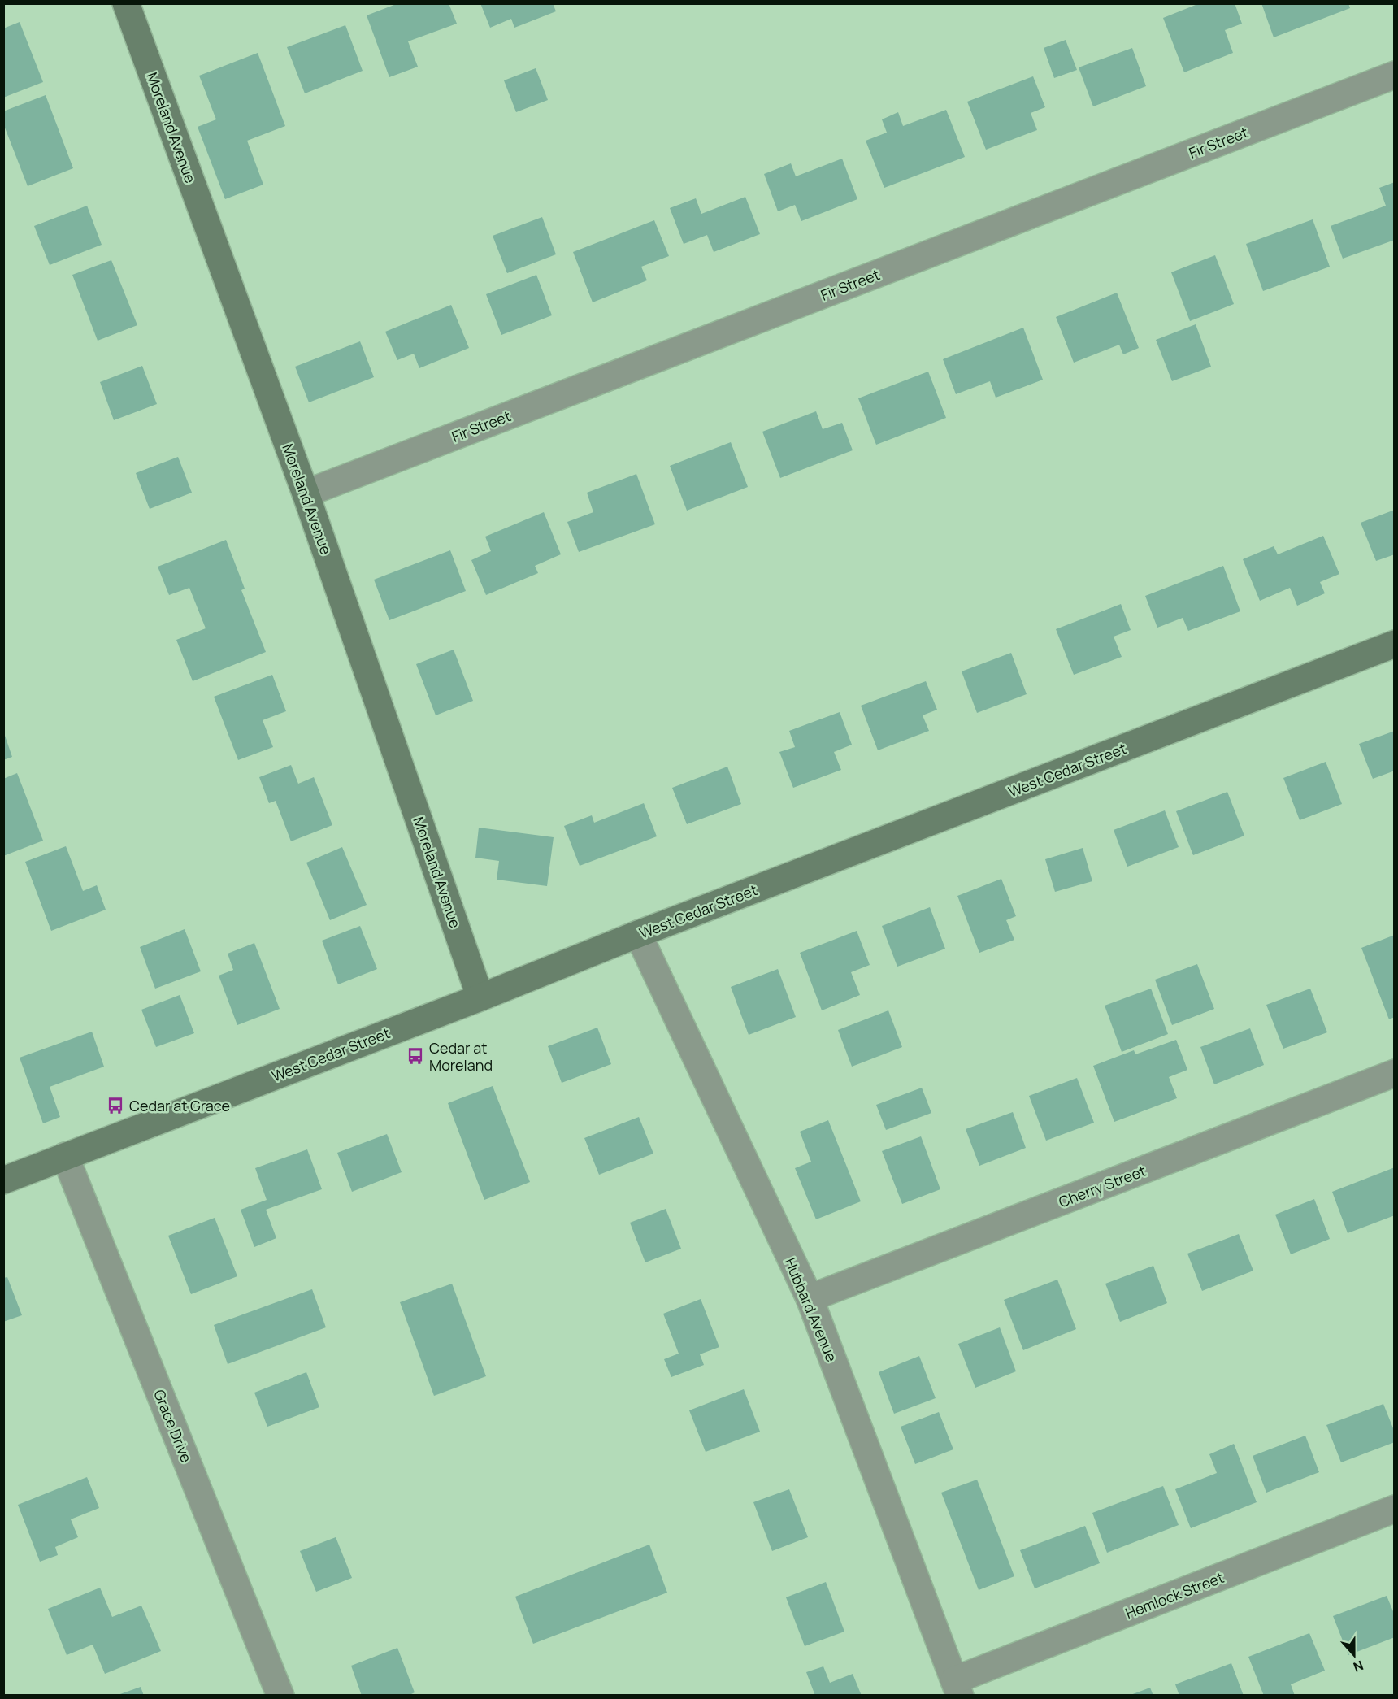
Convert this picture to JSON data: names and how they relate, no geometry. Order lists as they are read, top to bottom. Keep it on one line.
{"streets":{"street":["Moreland Avenue","Fir Street","West Cedar Street","Cherry Street","Hubbard Avenue","Grace Drive","Hemlock Street"]},"crossings":[["Moreland Avenue","Fir Street"],["Moreland Avenue","West Cedar Street"],["West Cedar Street","Hubbard Avenue"],["West Cedar Street","Grace Drive"],["Cherry Street","Hubbard Avenue"],["Hubbard Avenue","Hemlock Street"]],"places":{"bus stop":["Cedar at Moreland","Cedar at Grace"]},"north":"bottom"}
